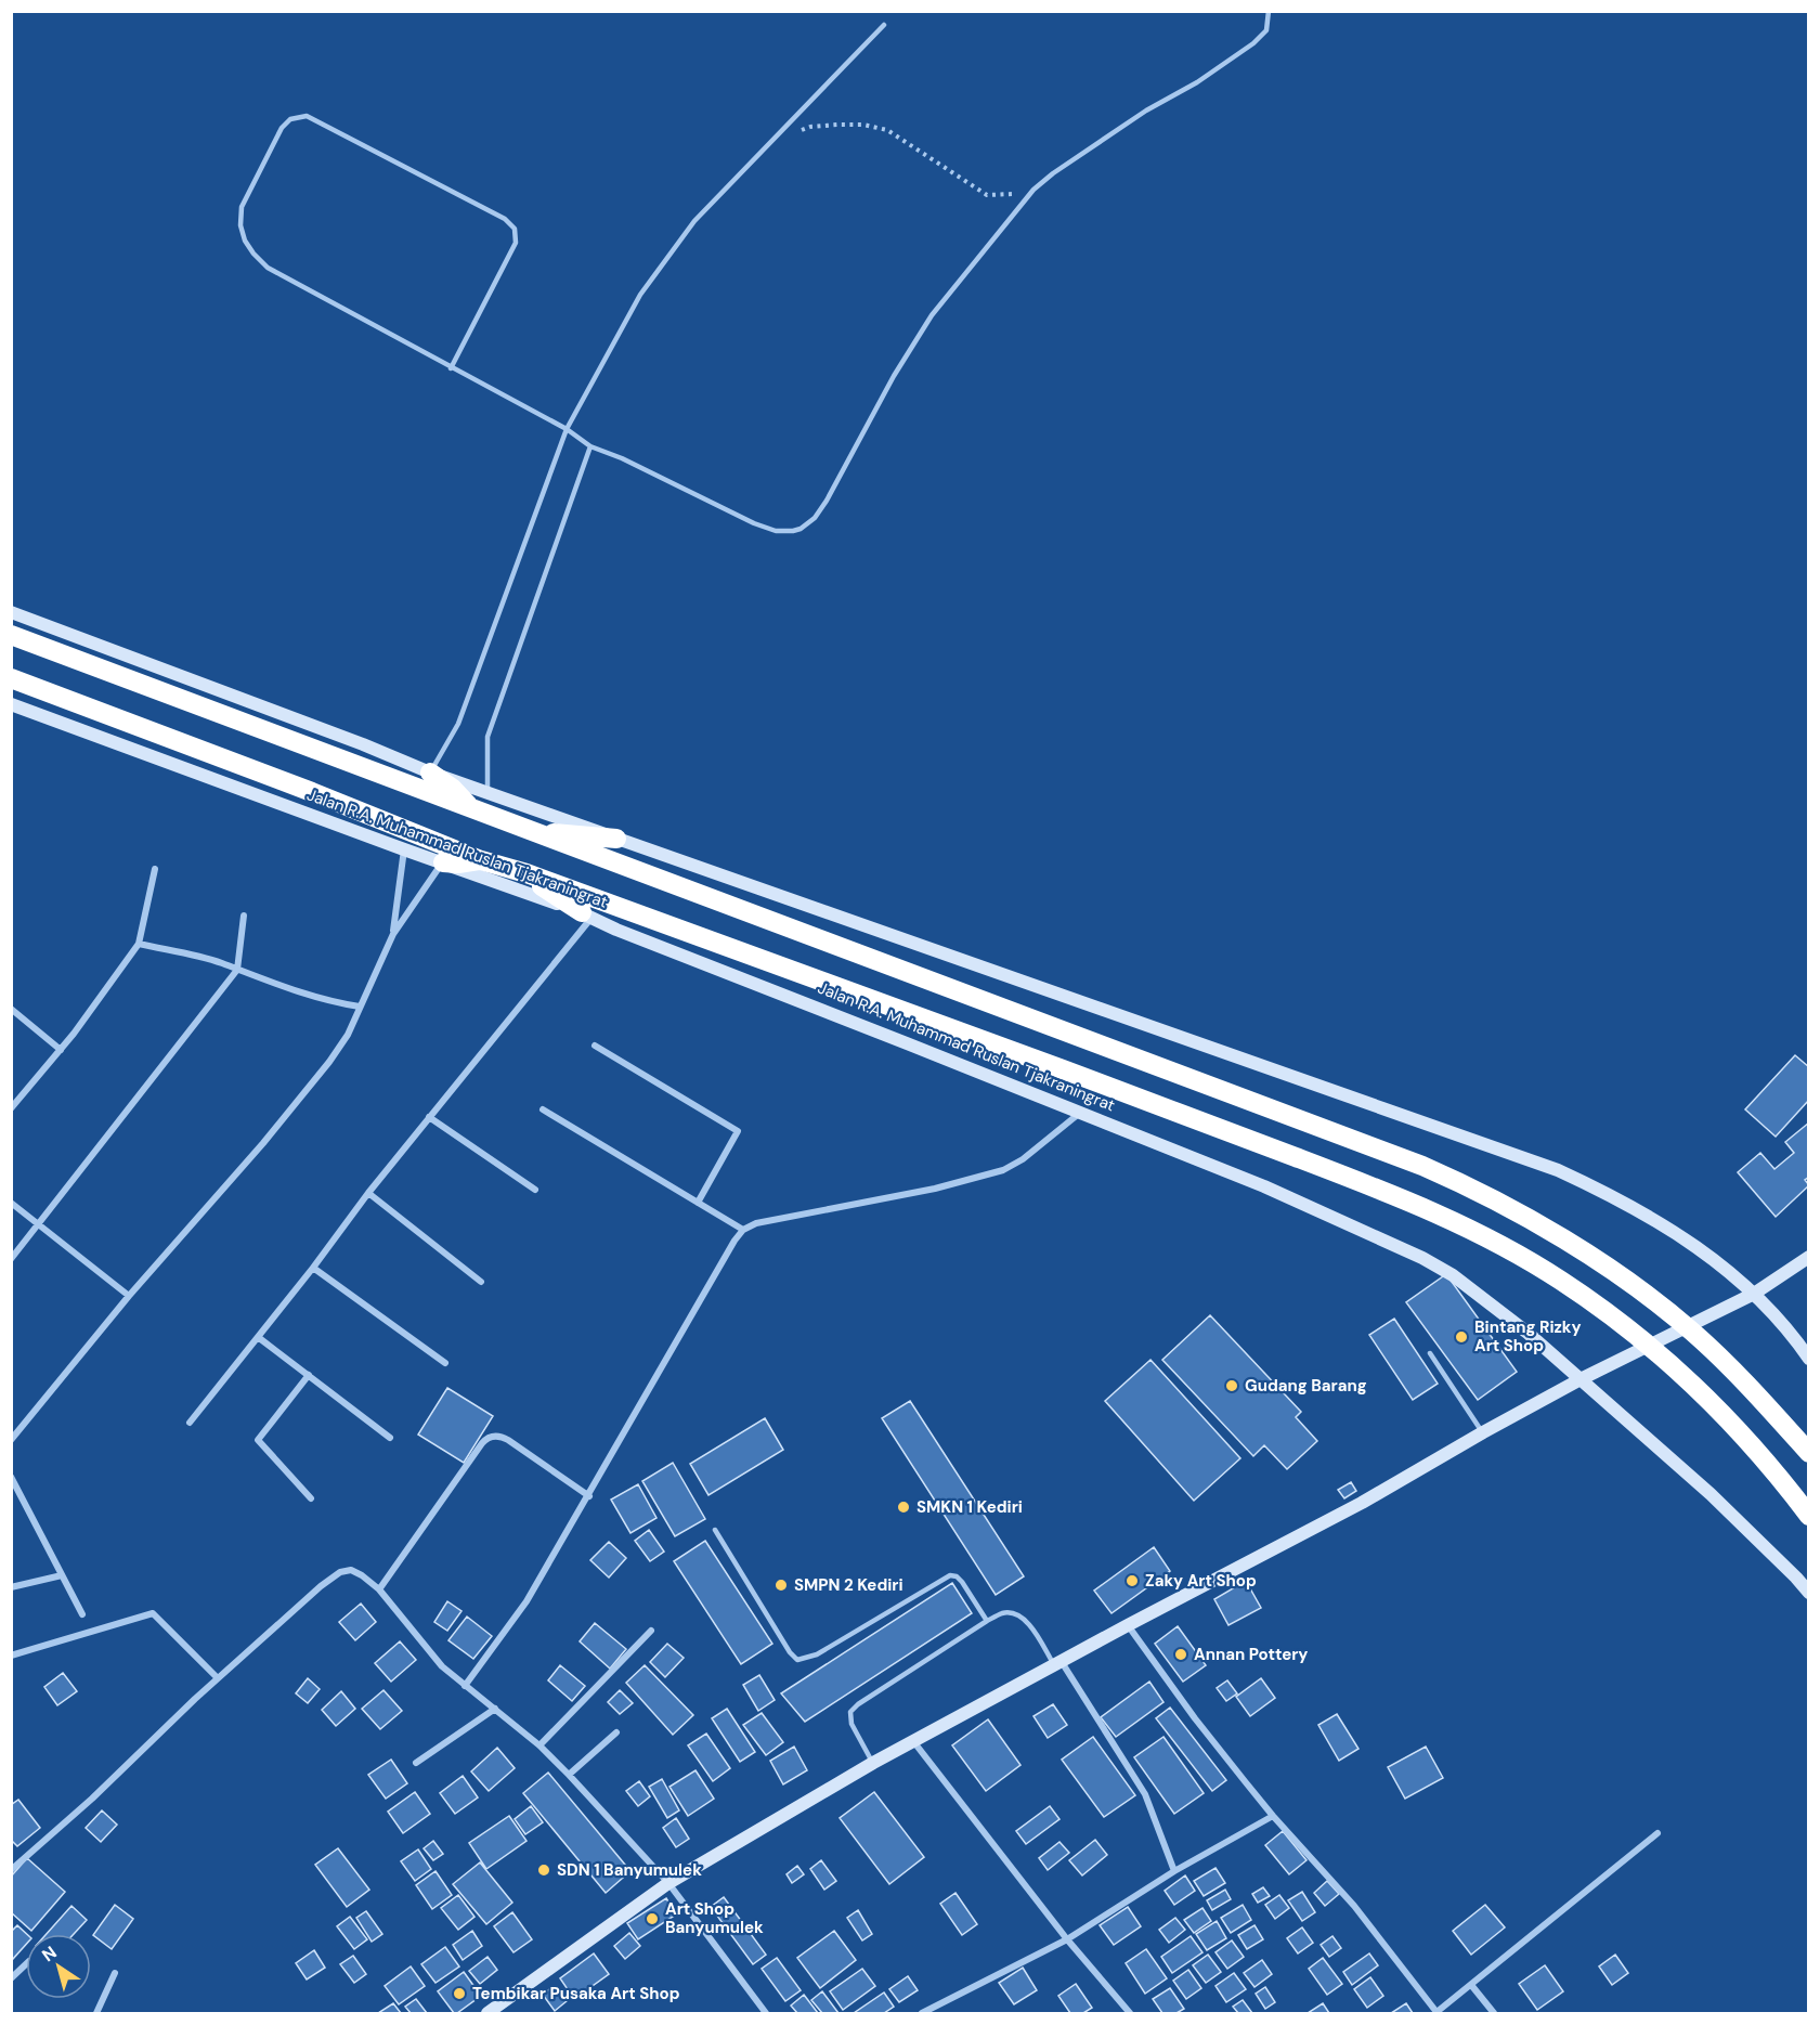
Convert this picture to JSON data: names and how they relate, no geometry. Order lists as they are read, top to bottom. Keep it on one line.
{"streets":{"highway":["Jalan R.A. Muhammad Ruslan Tjakraningrat"]},"places":["Bintang Rizky Art Shop","Gudang Barang","SMKN 1 Kediri","Zaky Art Shop","SMPN 2 Kediri","Annan Pottery","SDN 1 Banyumulek","Art Shop Banyumulek","Tembikar Pusaka Art Shop"],"north":"top left"}
